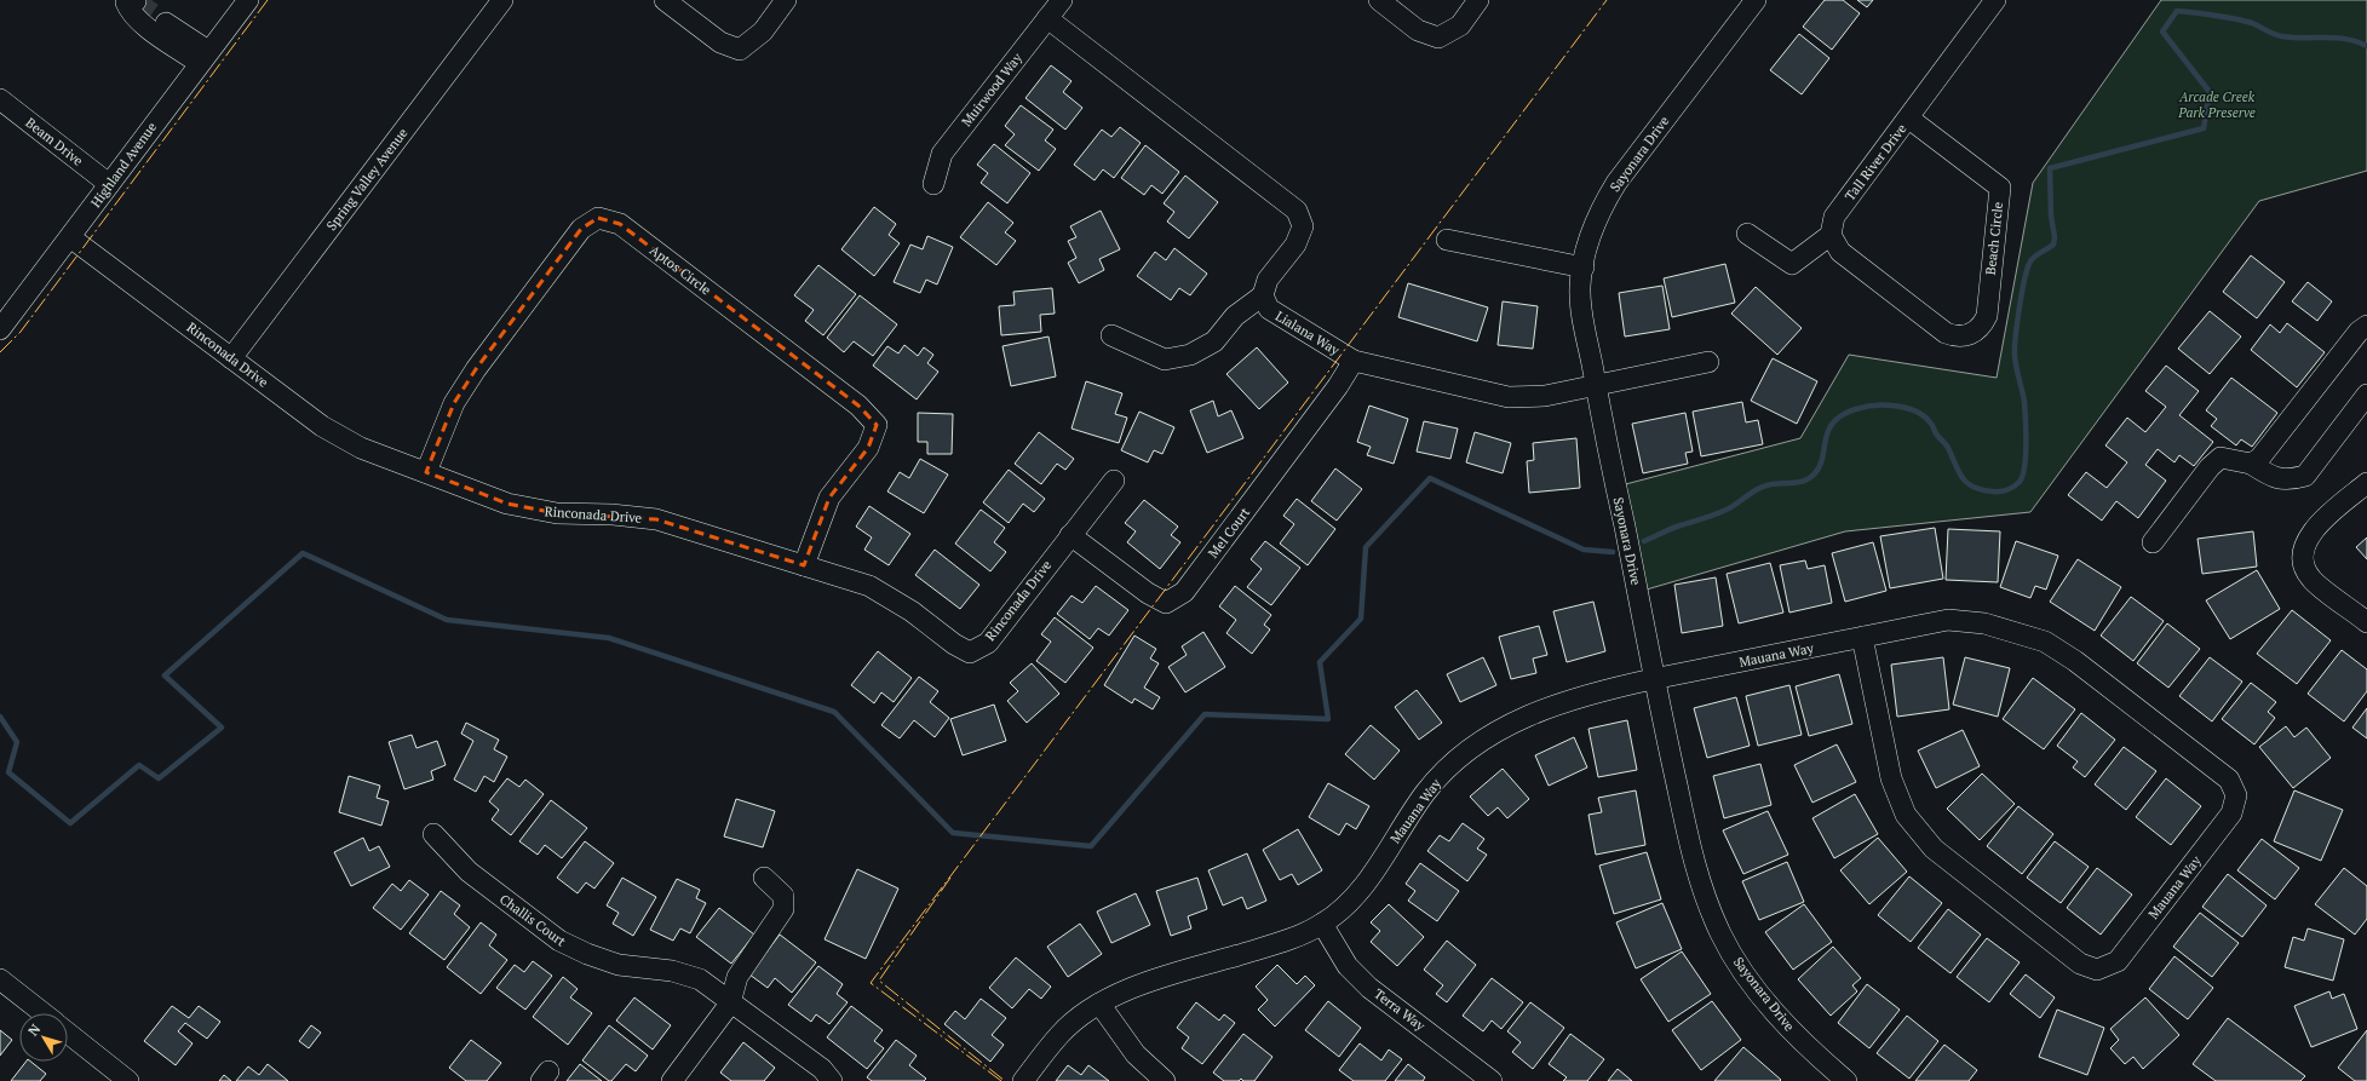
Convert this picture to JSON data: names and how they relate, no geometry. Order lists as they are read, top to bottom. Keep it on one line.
{"streets":{"street":["Muirwood Way","Beam Drive","Sayonara Drive","Tall River Drive","Highland Avenue","Spring Valley Avenue","Beach Circle","Aptos Circle","Lialana Way","Rinconada Drive","Mel Court","Mauana Way","Challis Court","Terra Way"]},"crossings":[["Beam Drive","Highland Avenue"],["Sayonara Drive","Lialana Way"],["Sayonara Drive","Mauana Way"],["Tall River Drive","Beach Circle"],["Highland Avenue","Rinconada Drive"],["Spring Valley Avenue","Rinconada Drive"],["Aptos Circle","Rinconada Drive"],["Lialana Way","Mel Court"],["Rinconada Drive","Mel Court"],["Mauana Way","Terra Way"]],"parks":["Arcade Creek Park Preserve"],"north":"top left"}
